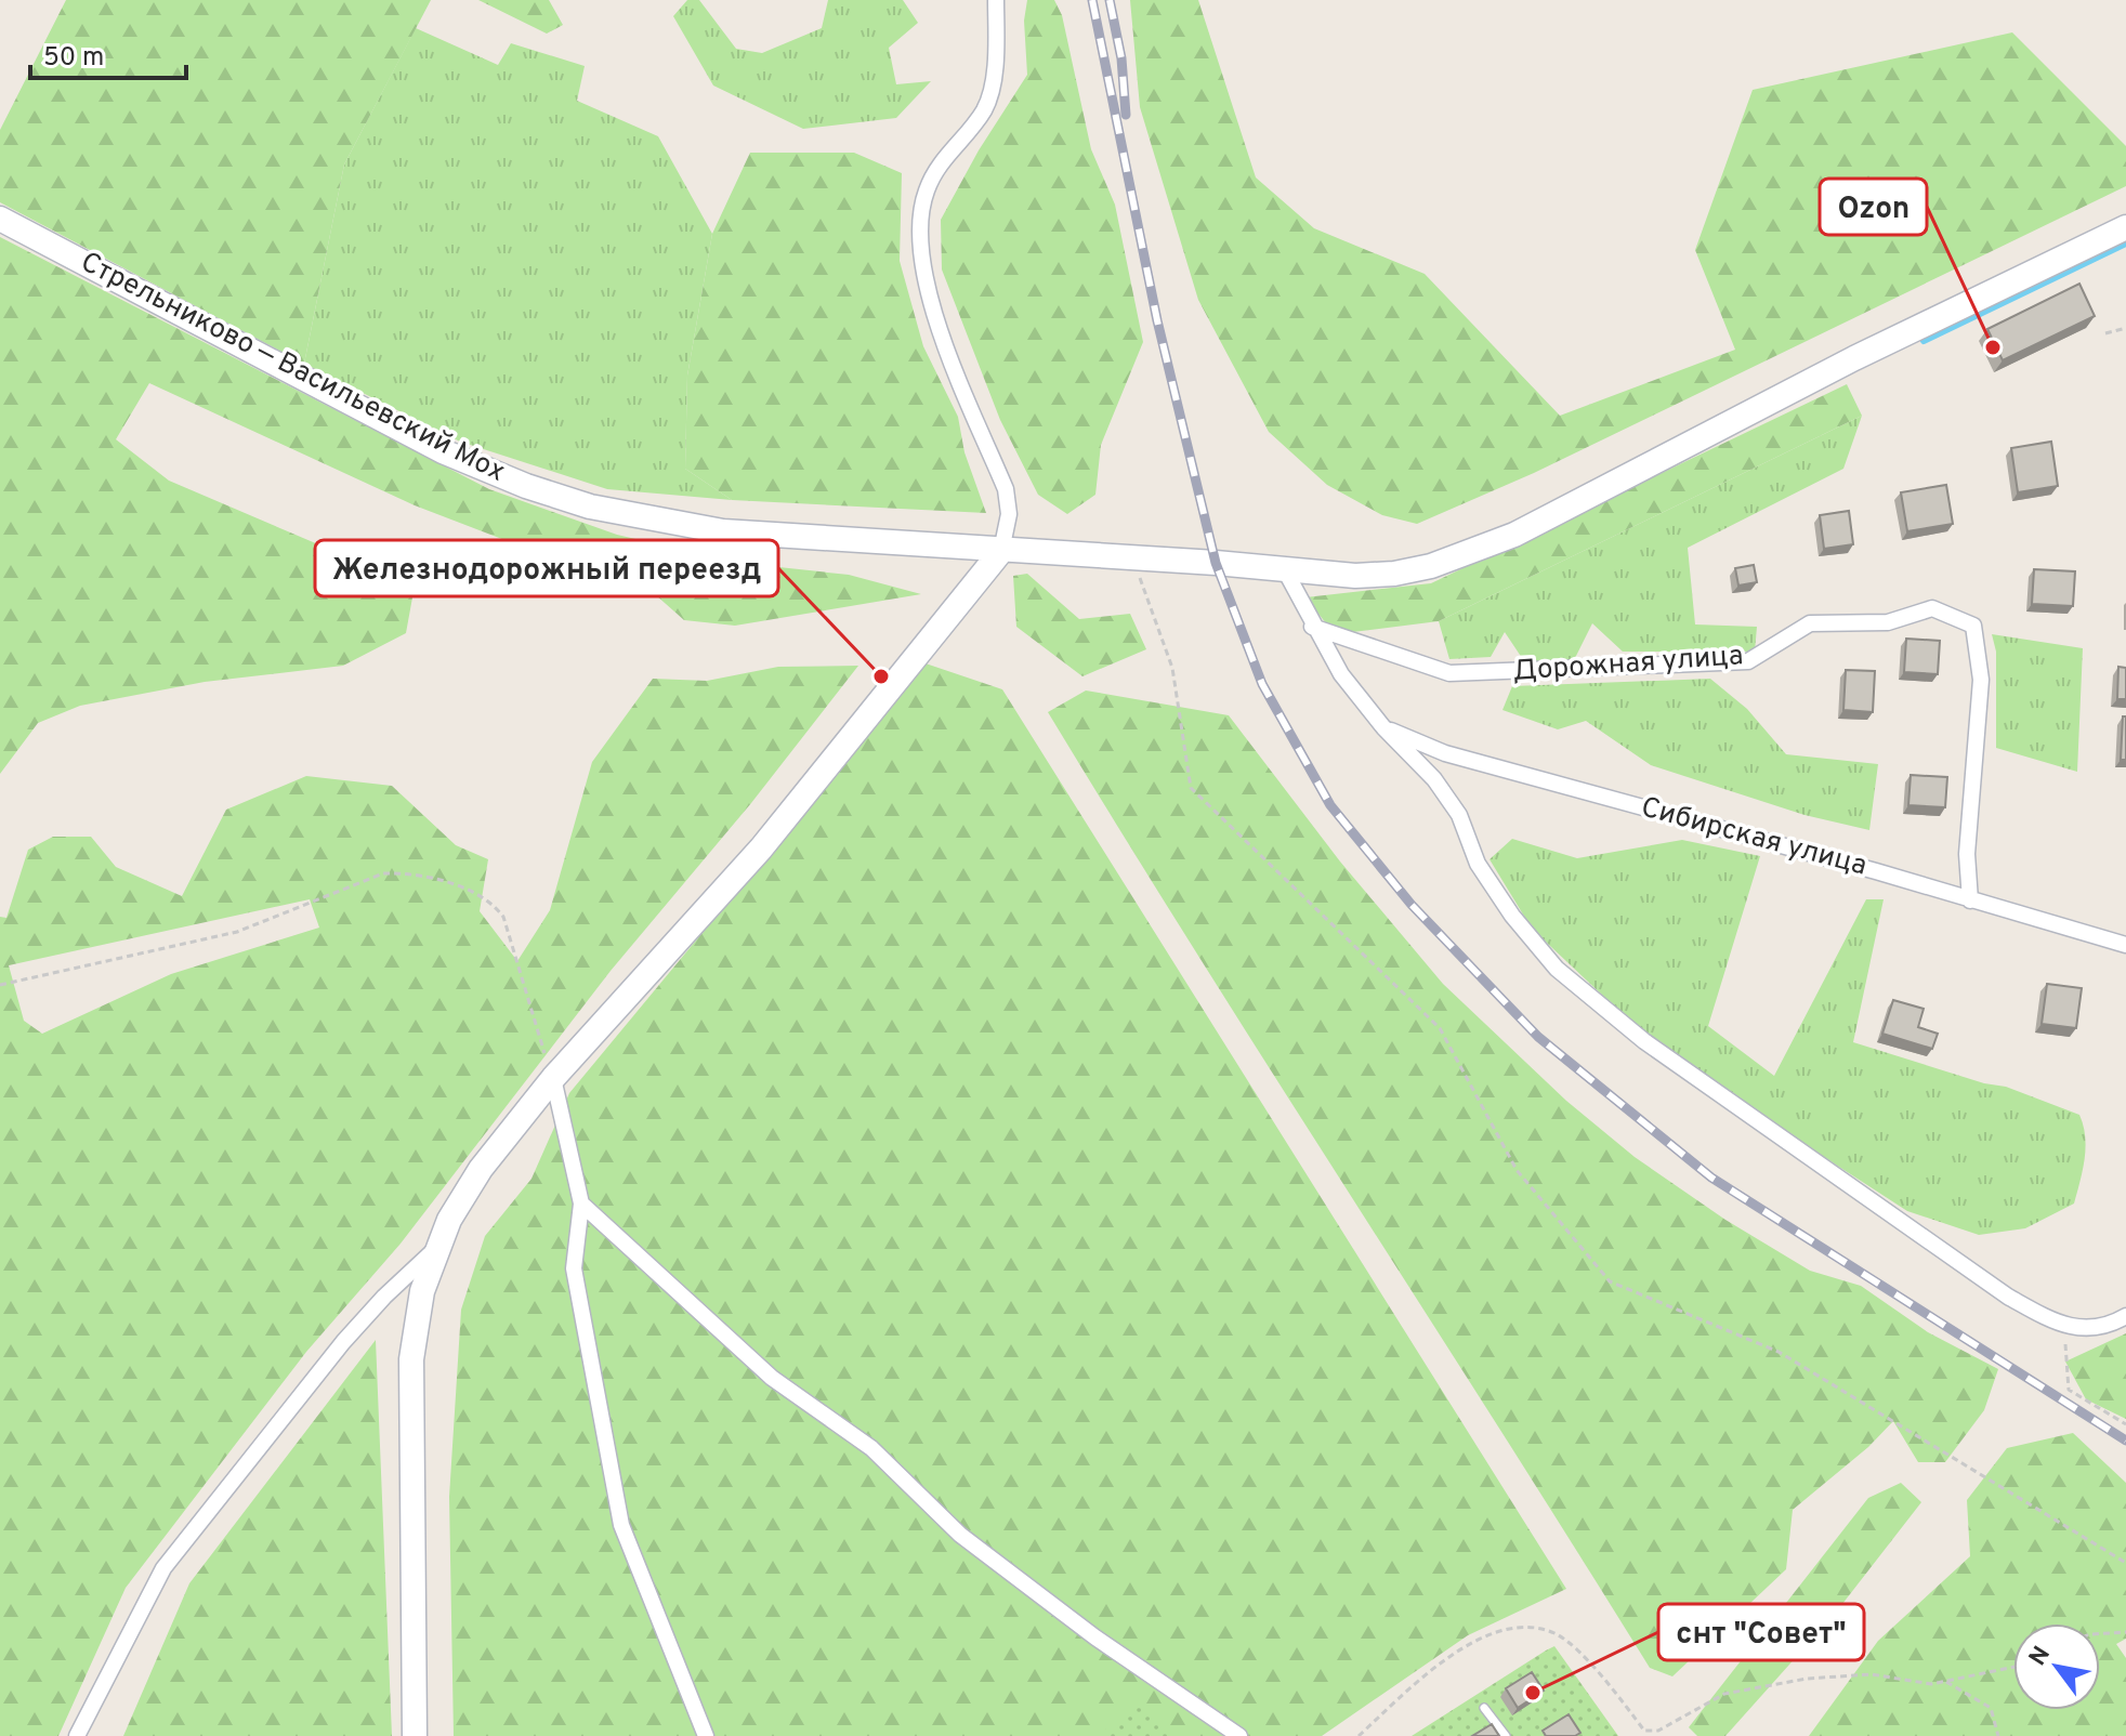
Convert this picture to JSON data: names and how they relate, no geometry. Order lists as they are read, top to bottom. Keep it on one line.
{"streets":{"main road":["Стрельниково — Васильевский Мох"],"street":["Дорожная улица","Сибирская улица"]},"crossings":[["Дорожная улица","Сибирская улица"]],"places":["Ozon","Железнодорожный переезд","снт \"Совет\""],"scale_bar":"50 m","north":"top left"}
